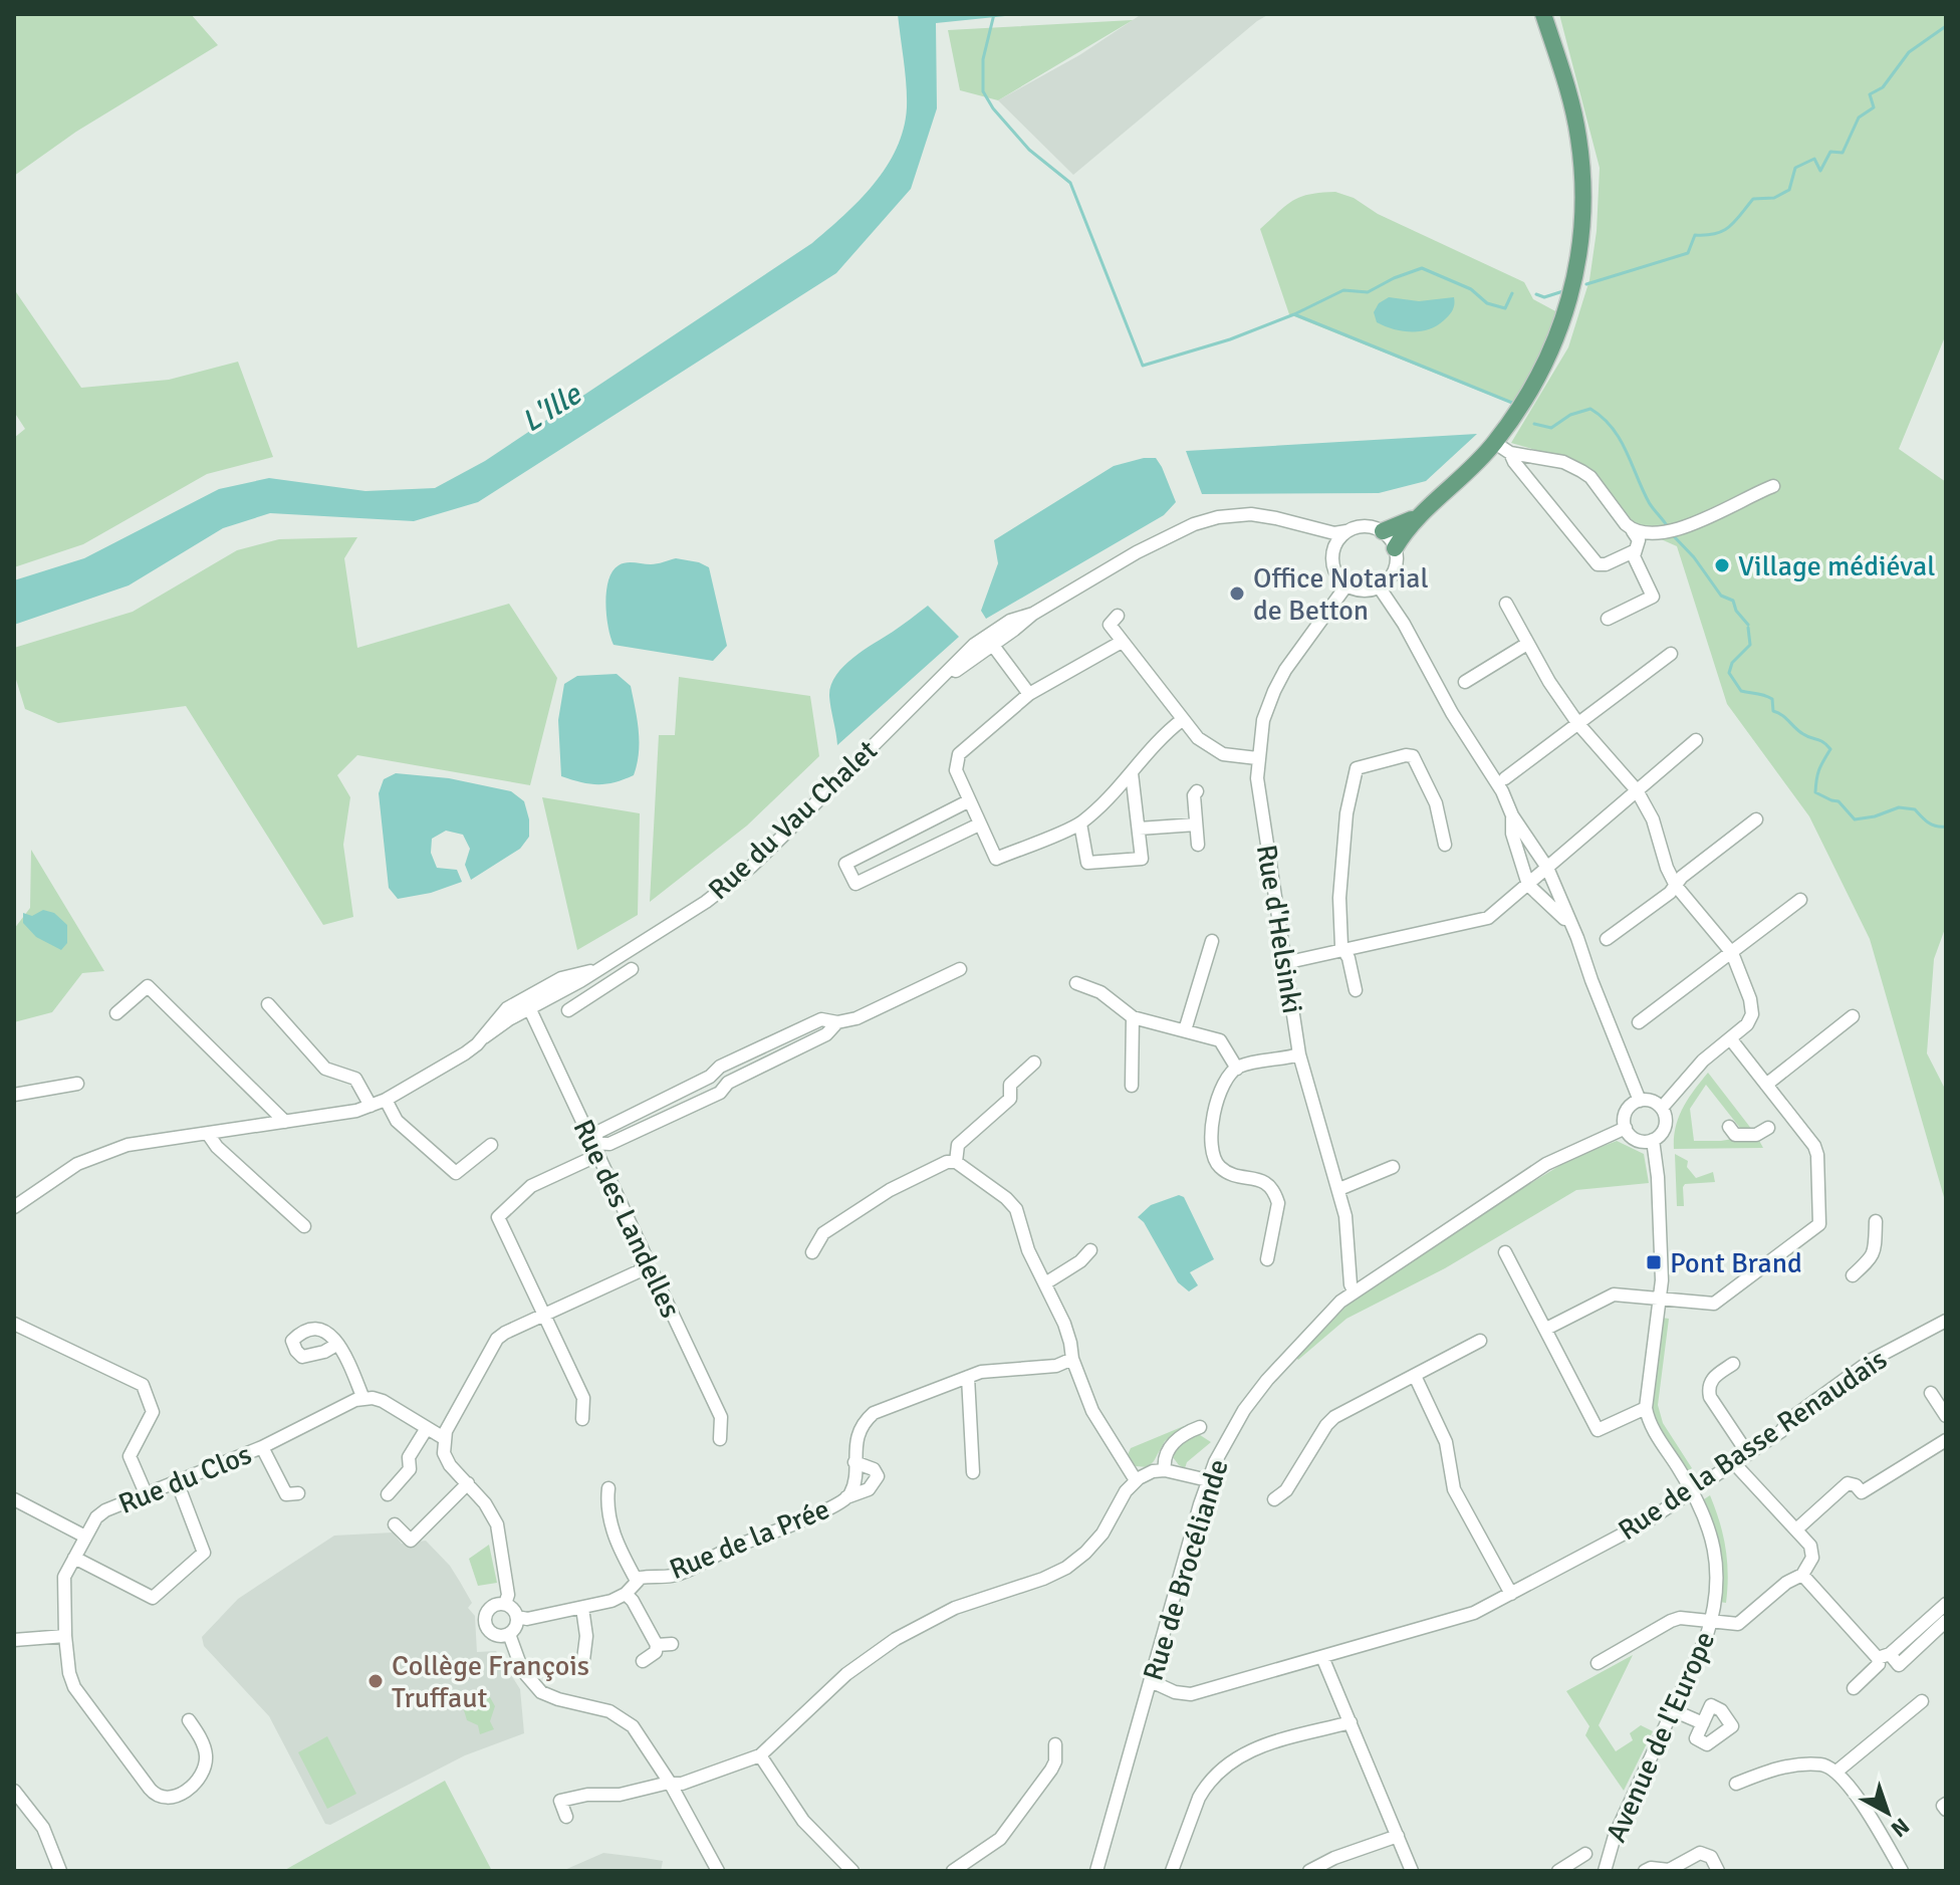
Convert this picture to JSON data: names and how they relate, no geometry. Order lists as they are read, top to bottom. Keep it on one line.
{"streets":{"street":["Rue du Vau Chalet","Rue d'Helsinki","Rue des Landelles","Rue de la Basse Renaudais","Rue du Clos","Rue de la Prée","Rue de Brocéliande","Avenue de l'Europe"]},"crossings":[["Rue du Vau Chalet","Rue d'Helsinki"],["Rue du Vau Chalet","Rue des Landelles"],["Rue d'Helsinki","Rue de Brocéliande"],["Rue de la Basse Renaudais","Rue de Brocéliande"],["Rue de la Basse Renaudais","Avenue de l'Europe"]],"water":["L'Ille"],"places":{"other":["Village médiéval","Office Notarial de Betton","Collège François Truffaut"],"transit":["Pont Brand"]},"north":"bottom right"}
